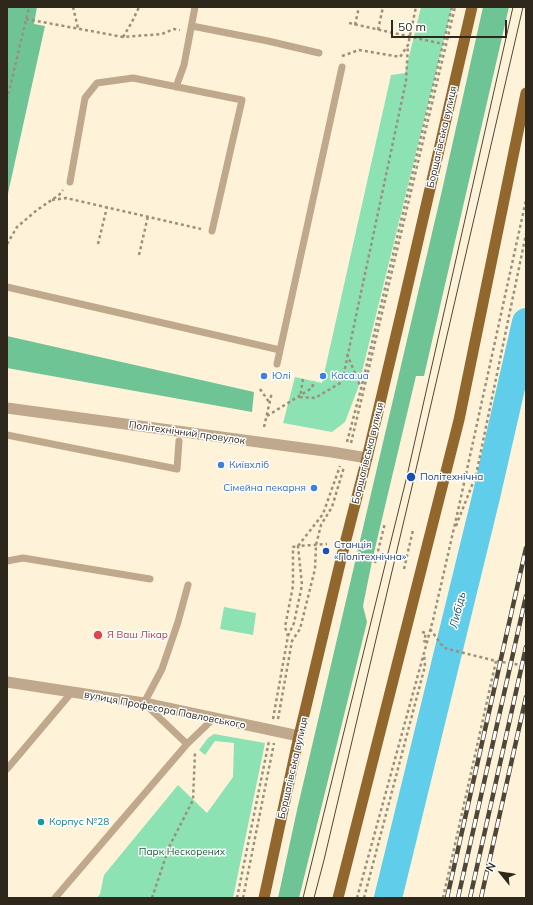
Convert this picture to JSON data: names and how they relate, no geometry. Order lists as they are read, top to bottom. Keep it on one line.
{"streets":{"main road":["Борщагівська вулиця"],"street":["Політехнічний провулок","вулиця Професора Павловського"]},"crossings":[["Борщагівська вулиця","Політехнічний провулок"],["Борщагівська вулиця","вулиця Професора Павловського"]],"water":["Либідь"],"parks":["Парк Нескорених"],"places":["Юлі","Каса.ua","Київхліб","Політехнічна","Сімейна пекарня","Станція «Політехнічна»","Я Ваш Лікар","Корпус №28"],"scale_bar":"50 m","north":"top left"}
